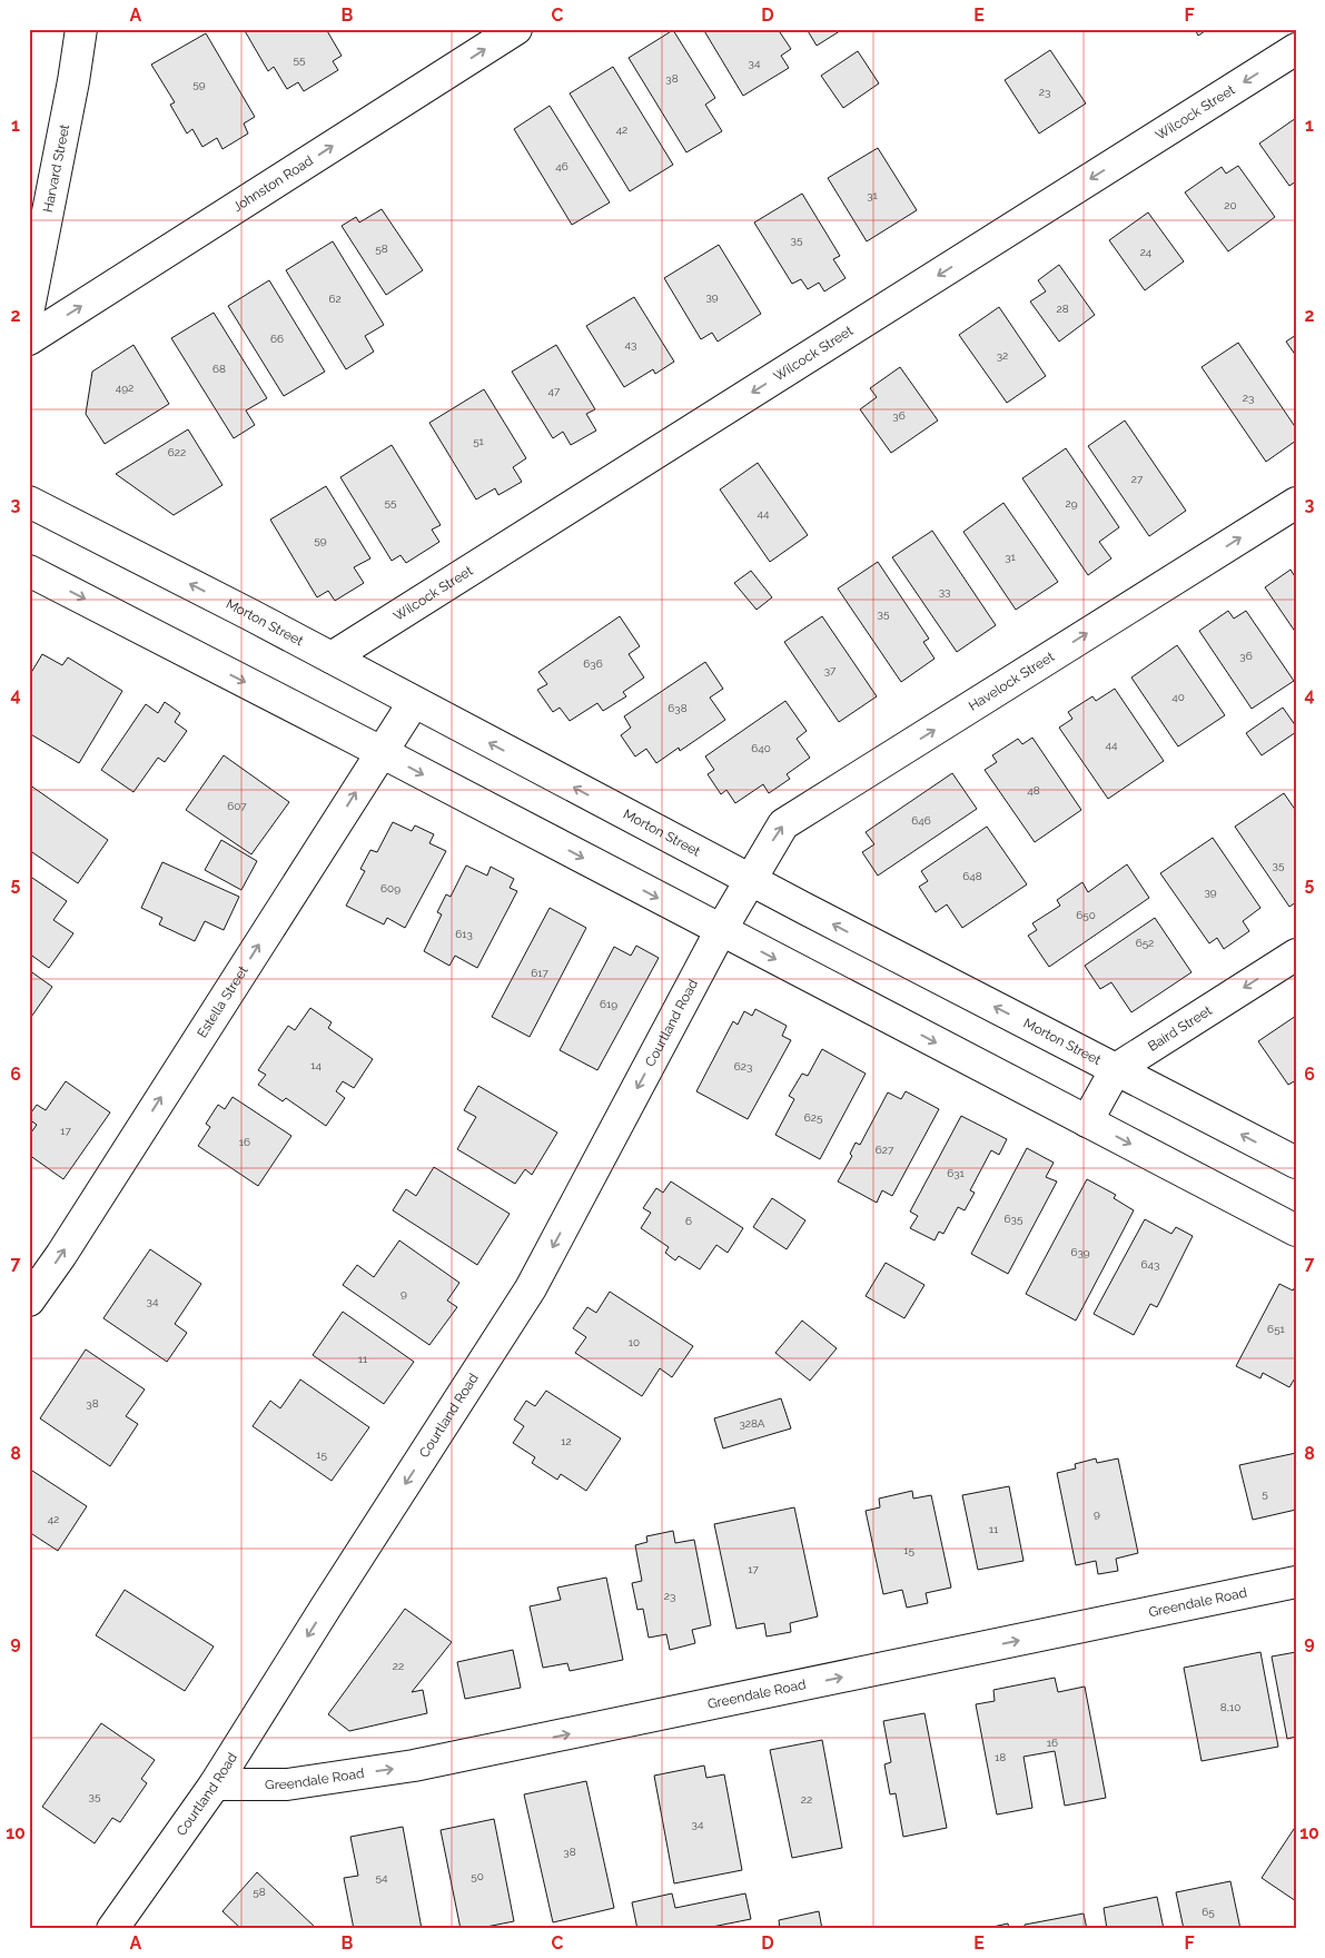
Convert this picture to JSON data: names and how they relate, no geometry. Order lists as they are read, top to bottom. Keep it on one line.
{"streets":{"main road":["Wilcock Street","Harvard Street","Johnston Road","Morton Street","Havelock Street","Estella Street","Courtland Road","Baird Street","Greendale Road"]},"crossings":[["Wilcock Street","Morton Street"],["Morton Street","Havelock Street"],["Morton Street","Estella Street"],["Morton Street","Courtland Road"],["Morton Street","Baird Street"],["Havelock Street","Courtland Road"],["Courtland Road","Greendale Road"]],"one_way":["Wilcock Street","Johnston Road","Havelock Street","Estella Street","Courtland Road","Baird Street","Greendale Road"],"house_numbers":["55","34","38","59","23","42","46","31","20","35","58","24","39","62","28","66","43","32","68","492","47","23","36","51","622","27","55","29","44","59","31","33","35","36","636","37","40","638","44","640","48","607","646","35","648","609","39","650","613","652","617","619","14","623","625","17","16","627","631","635","6","639","643","9","34","651","10","11","38","328A","12","15","5","9","42","11","15","17","23","22","8,10","16","18","35","22","34","38","50","54","58","65"],"grid":{"columns":["A","B","C","D","E","F"],"rows":["1","2","3","4","5","6","7","8","9","10"]}}
